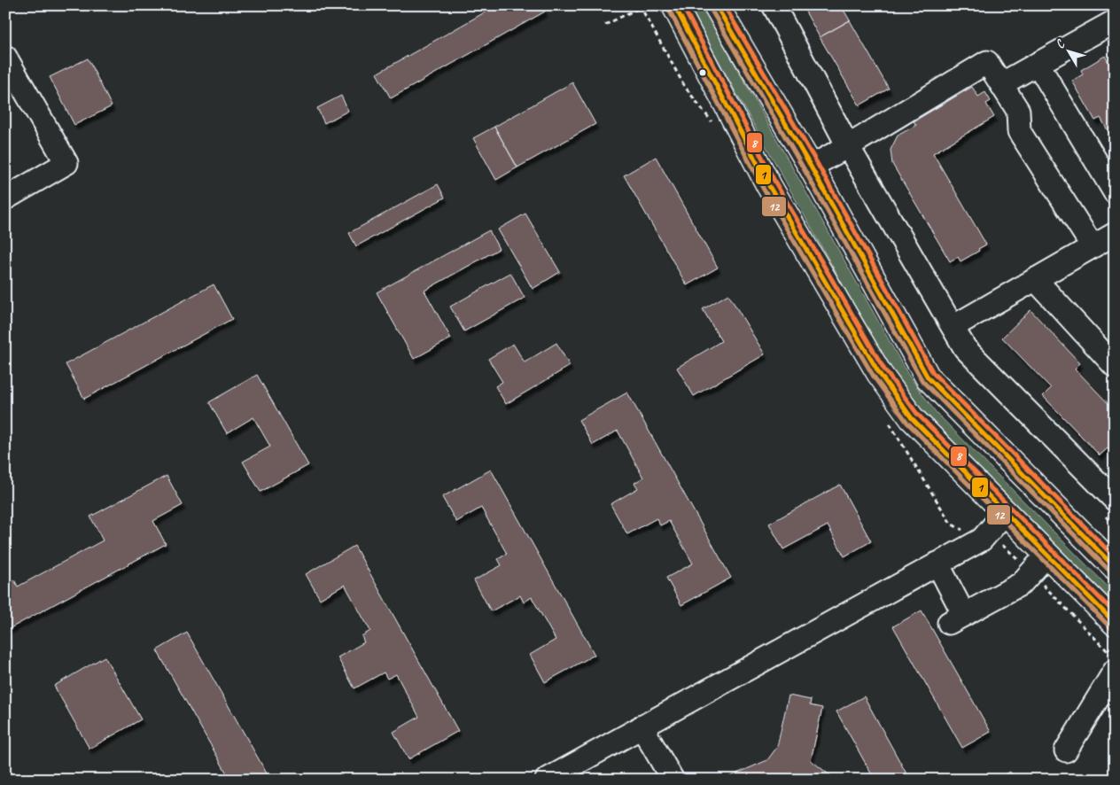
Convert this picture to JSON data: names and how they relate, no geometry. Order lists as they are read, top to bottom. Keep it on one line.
{"lines":["transit line 1","transit line 8","transit line 12"],"north":"top left"}
